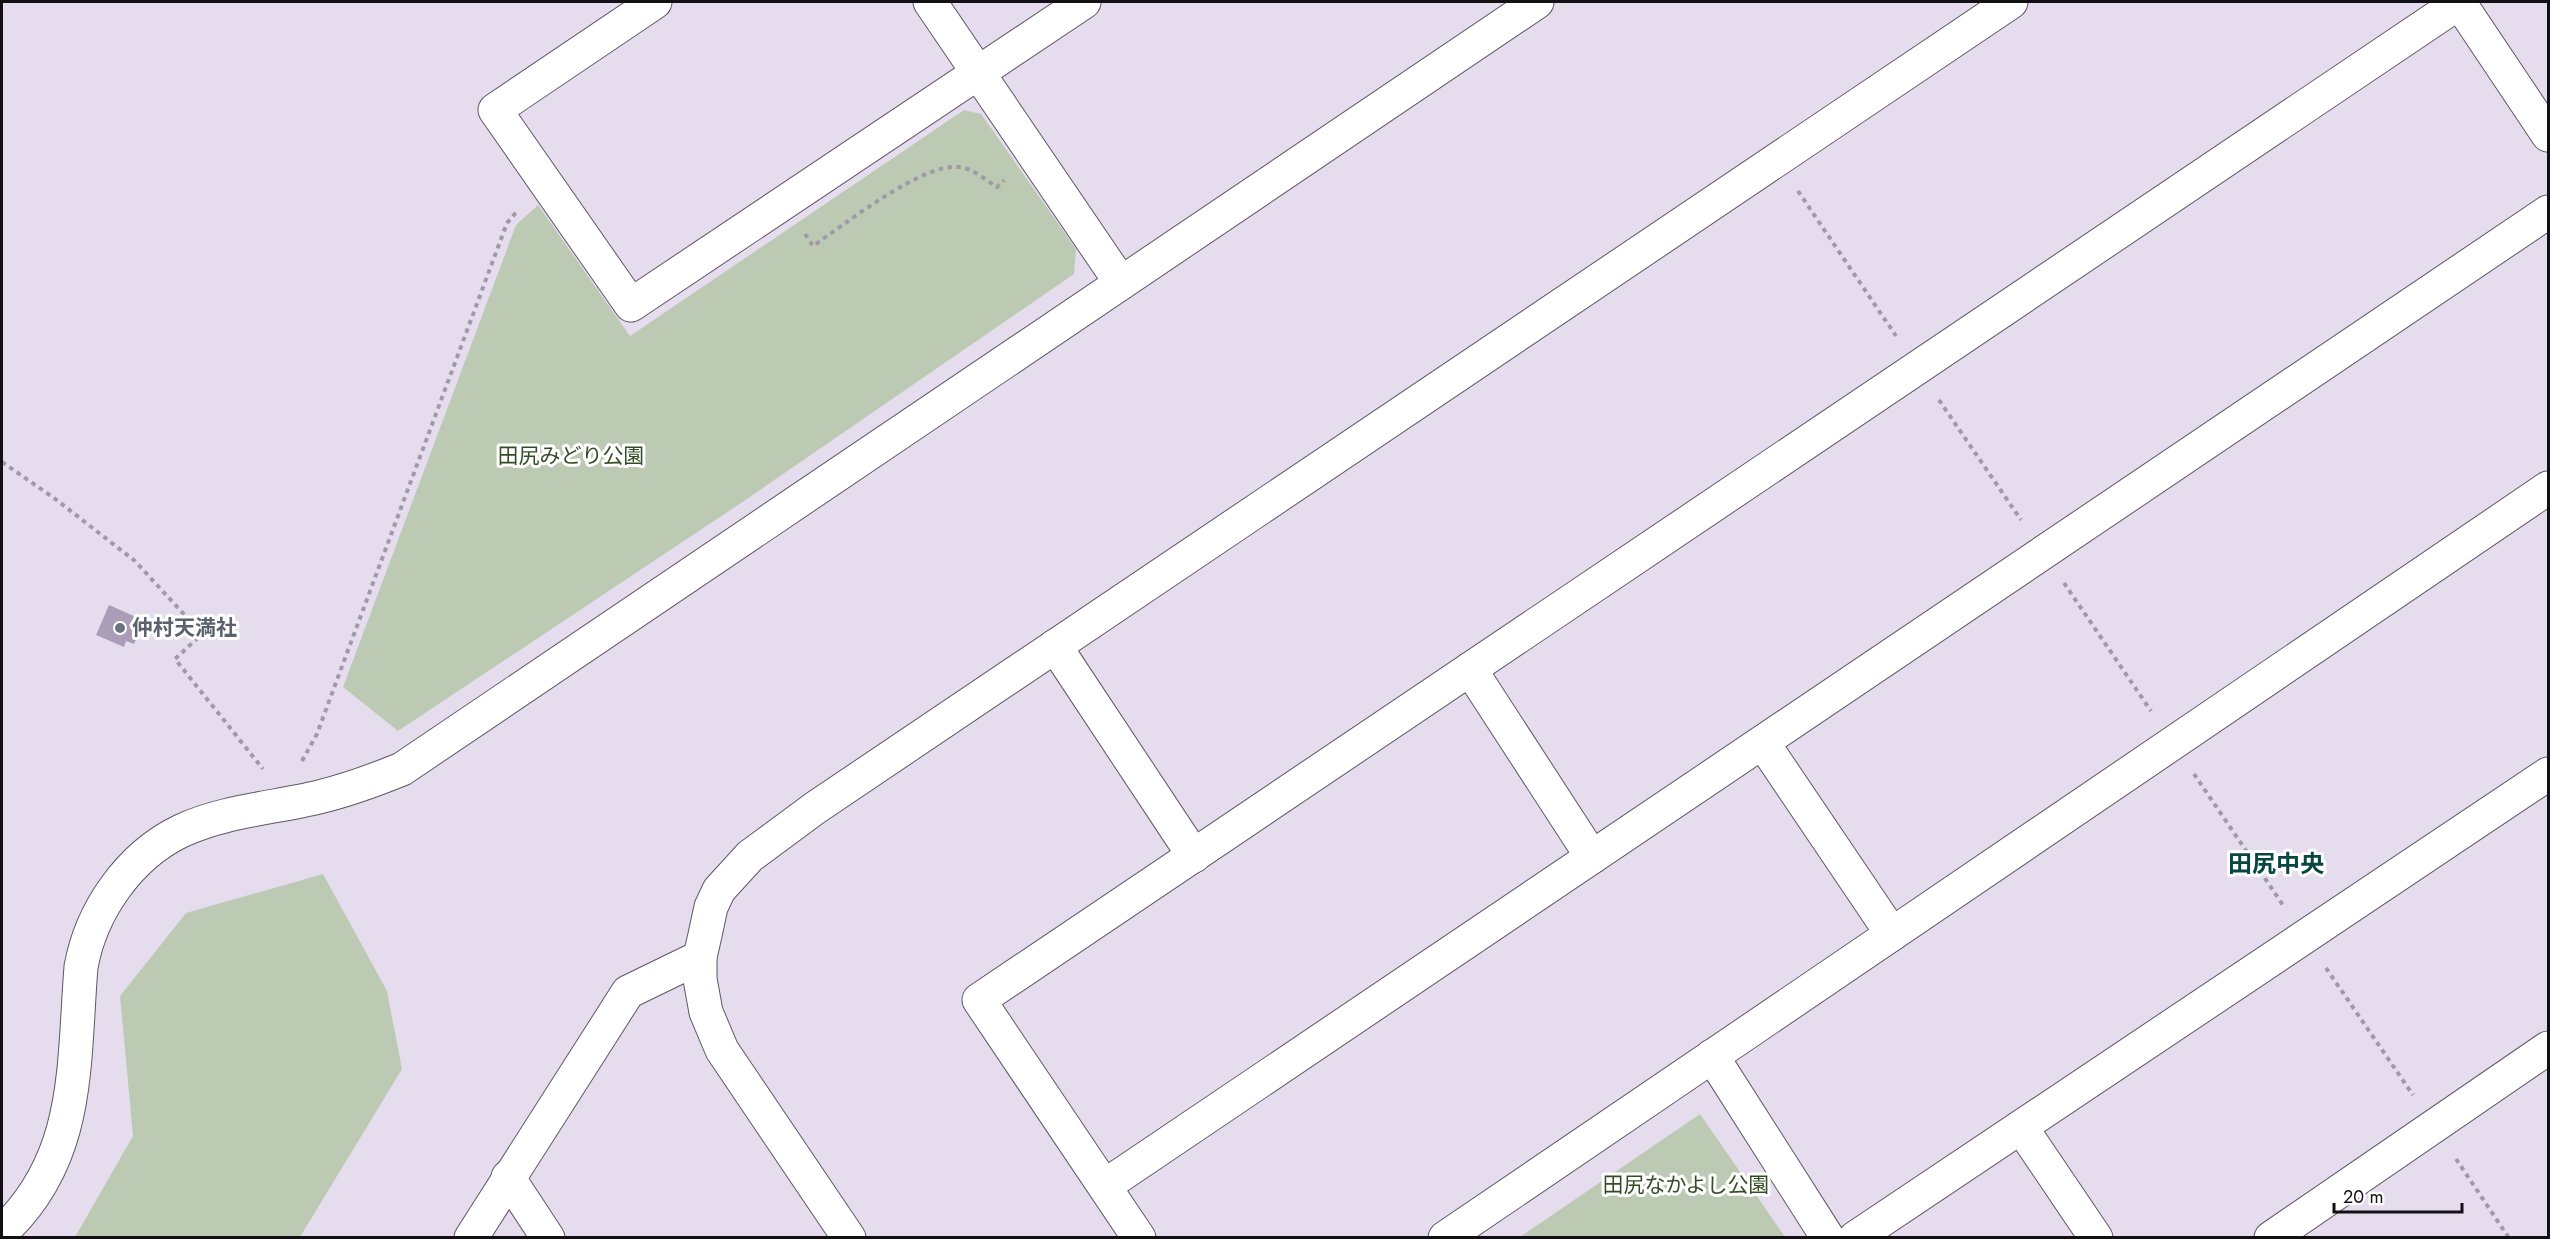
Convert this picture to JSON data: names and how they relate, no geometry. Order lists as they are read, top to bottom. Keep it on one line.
{"districts":["田尻中央"],"parks":["田尻みどり公園","田尻なかよし公園"],"places":["仲村天満社"],"scale_bar":"20 m"}
